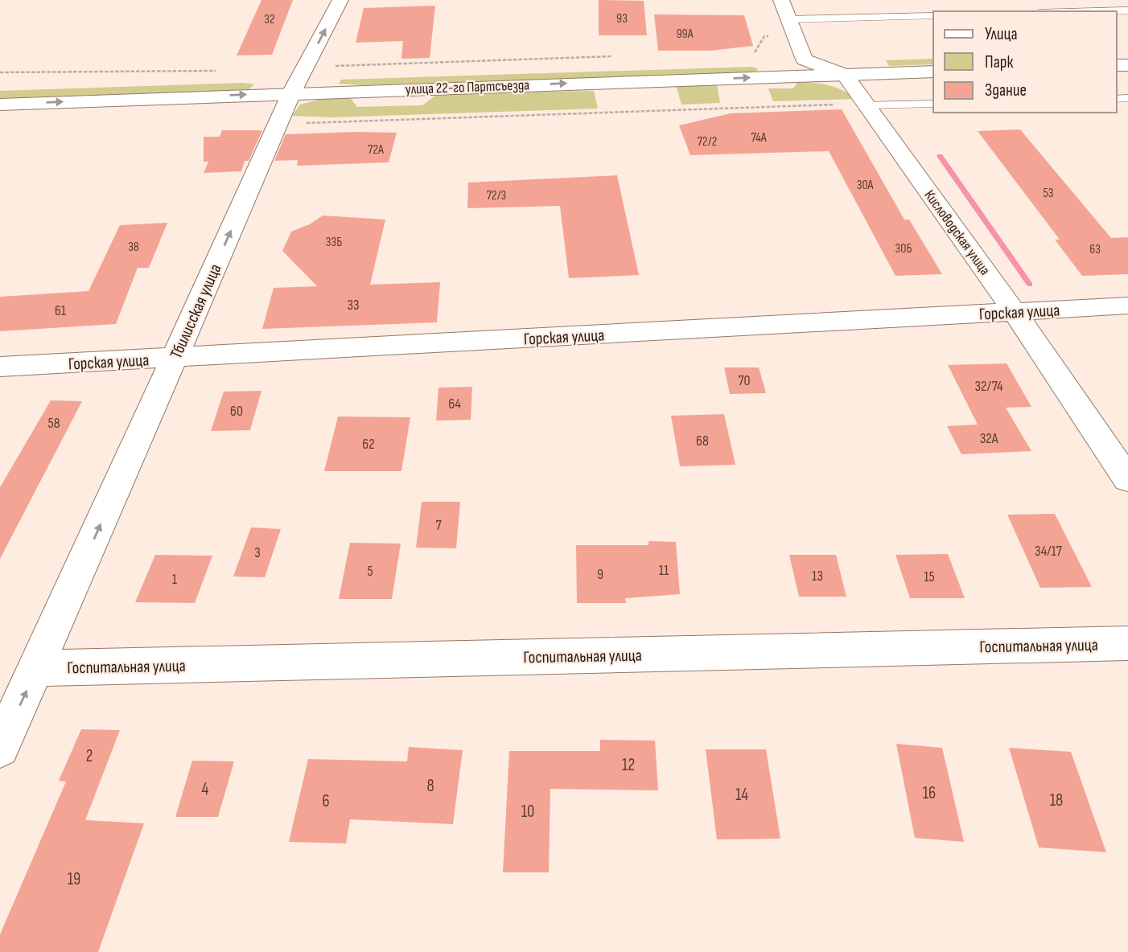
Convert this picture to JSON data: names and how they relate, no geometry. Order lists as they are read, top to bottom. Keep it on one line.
{"streets":{"street":["улица 22-го Партсъезда","Кисловодская улица","Тбилисская улица","Горская улица","Госпитальная улица"]},"crossings":[["улица 22-го Партсъезда","Кисловодская улица"],["улица 22-го Партсъезда","Тбилисская улица"],["Кисловодская улица","Горская улица"],["Тбилисская улица","Горская улица"],["Тбилисская улица","Госпитальная улица"]],"one_way":["Тбилисская улица"],"house_numbers":["93","32","99А","74А","72/2","72А","30А","53","72/3","33Б","38","30Б","63","33","61","70","32/74","64","60","58","32А","68","62","7","34/17","3","11","5","9","13","15","1","2","12","8","4","16","14","18","6","10","19"],"legend":["Улица","Парк","Здание"]}
